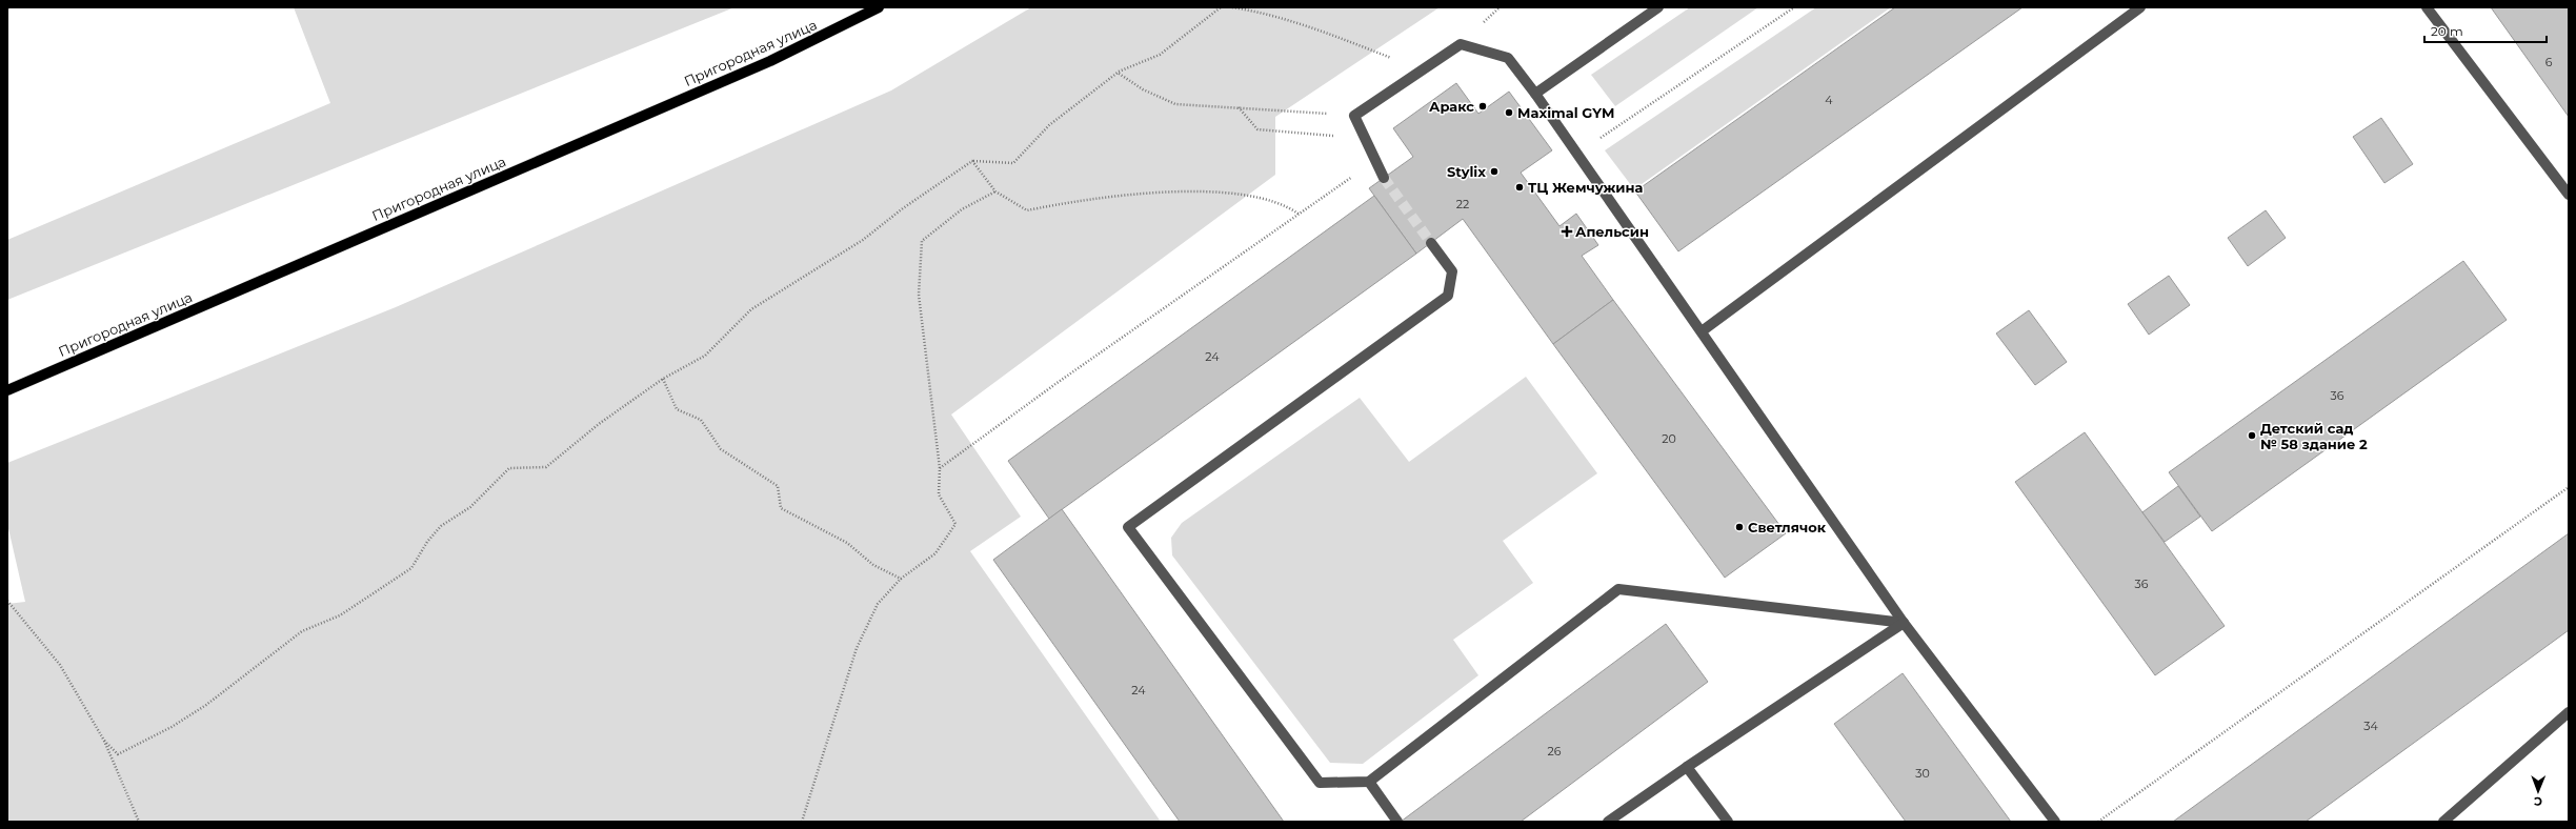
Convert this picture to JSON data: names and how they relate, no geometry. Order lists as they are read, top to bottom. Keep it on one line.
{"streets":{"main road":["Пригородная улица"]},"places":{"other":["Аракс","Maximal GYM","Stylix","ТЦ Жемчужина","Детский сад № 58 здание 2","Светлячок"],"health":["Апельсин"]},"house_numbers":["6","4","22","24","36","20","36","24","34","26","30"],"scale_bar":"20 m","north":"bottom"}
